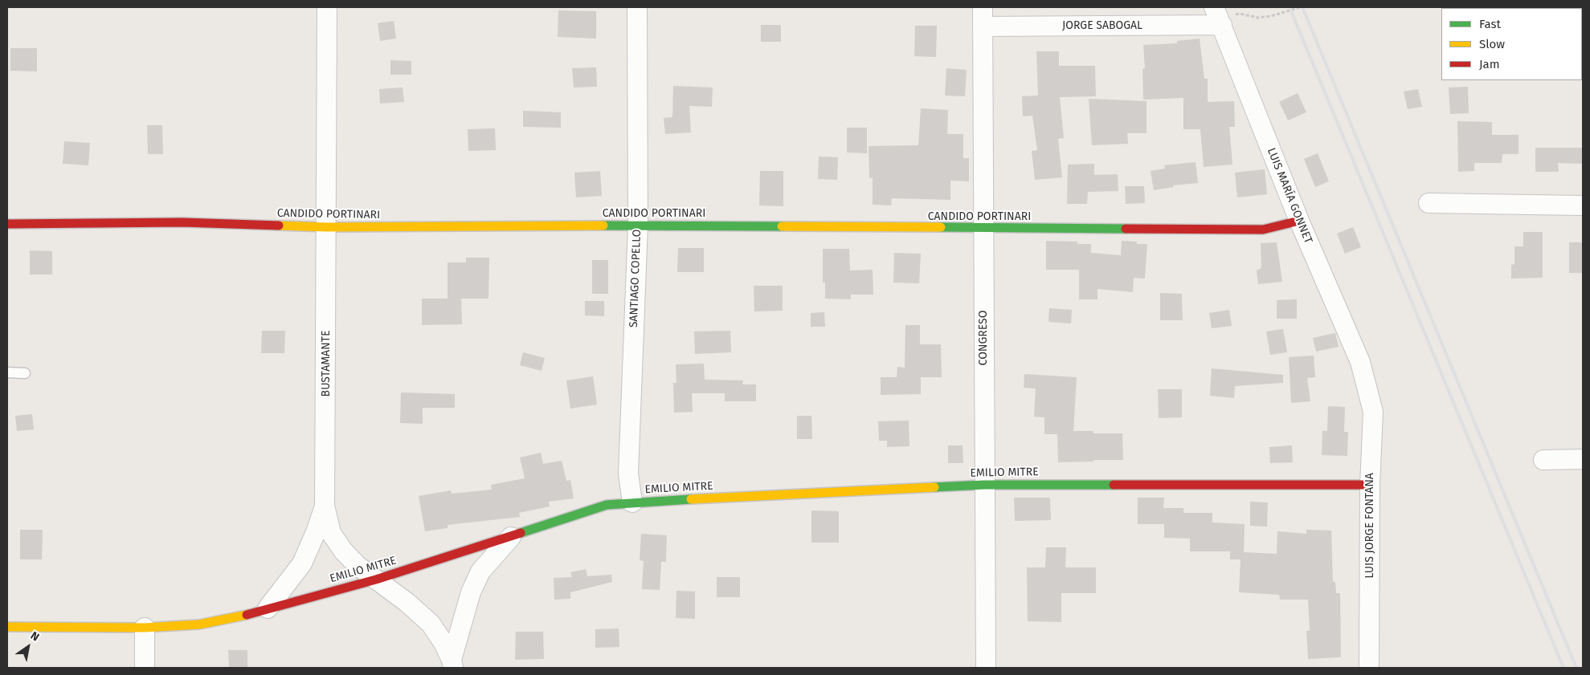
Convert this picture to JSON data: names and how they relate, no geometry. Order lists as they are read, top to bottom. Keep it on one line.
{"streets":{"street":["JORGE SABOGAL","LUIS MARÍA GONNET","CANDIDO PORTINARI","SANTIAGO COPELLO","CONGRESO","BUSTAMANTE","EMILIO MITRE","LUIS JORGE FONTANA"]},"crossings":[["JORGE SABOGAL","LUIS MARÍA GONNET"],["JORGE SABOGAL","CONGRESO"],["LUIS MARÍA GONNET","CANDIDO PORTINARI"],["LUIS MARÍA GONNET","LUIS JORGE FONTANA"],["CANDIDO PORTINARI","SANTIAGO COPELLO"],["CANDIDO PORTINARI","CONGRESO"],["CANDIDO PORTINARI","BUSTAMANTE"],["SANTIAGO COPELLO","EMILIO MITRE"],["CONGRESO","EMILIO MITRE"],["BUSTAMANTE","EMILIO MITRE"],["EMILIO MITRE","LUIS JORGE FONTANA"]],"legend":["Fast","Slow","Jam"],"north":"top right"}
